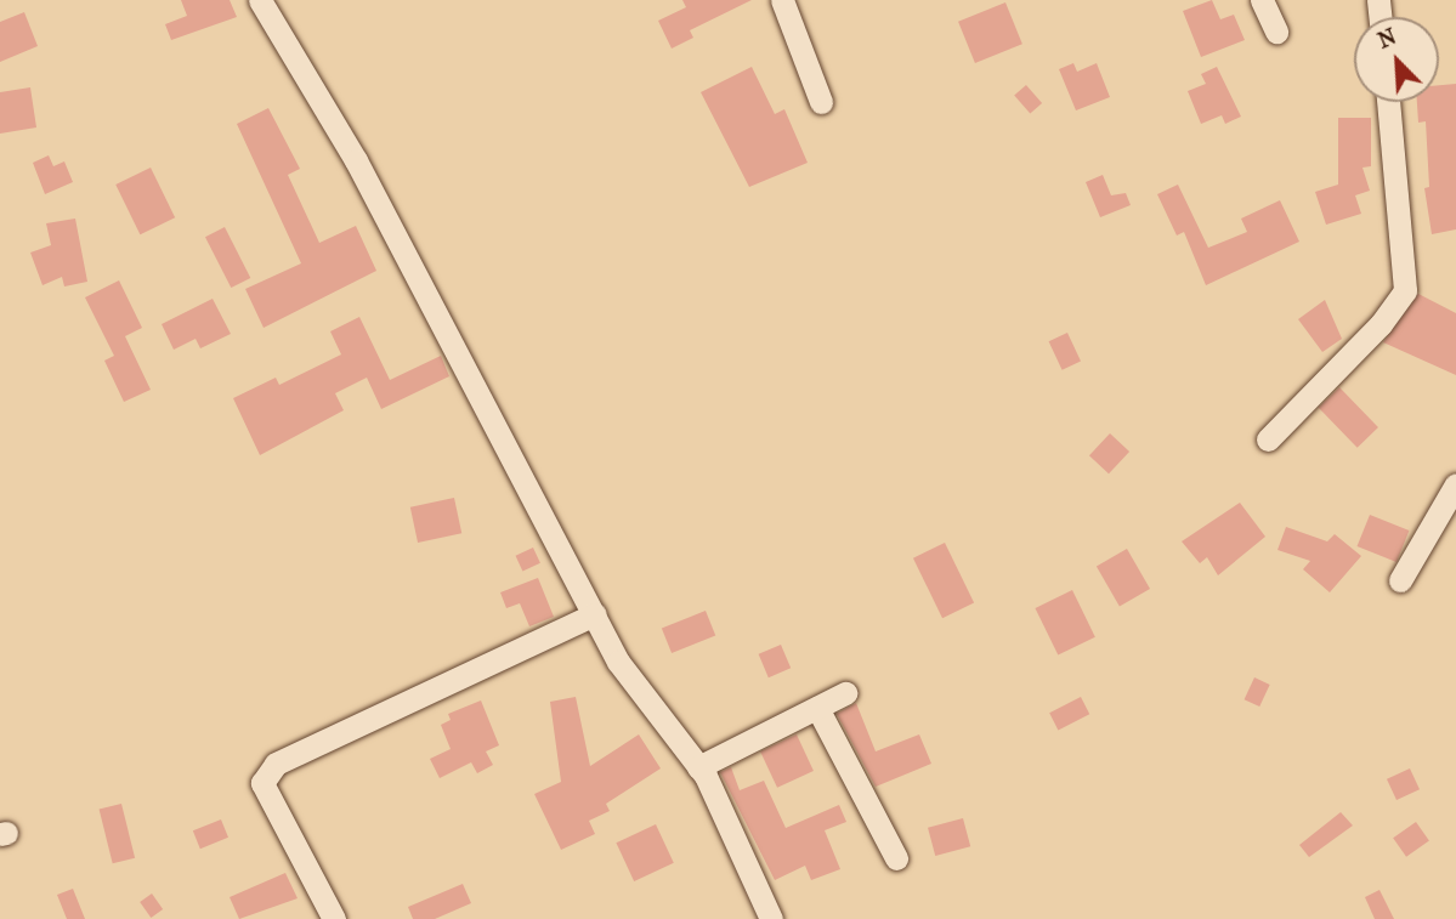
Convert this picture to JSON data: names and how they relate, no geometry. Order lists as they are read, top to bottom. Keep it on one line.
{"north":"top left"}
